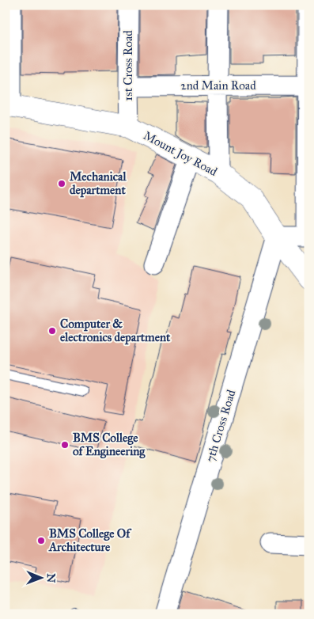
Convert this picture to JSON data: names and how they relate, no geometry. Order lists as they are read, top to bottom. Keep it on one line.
{"streets":{"main road":["Mount Joy Road"],"street":["1st Cross Road","2nd Main Road","7th Cross Road"]},"crossings":[["1st Cross Road","2nd Main Road"],["1st Cross Road","Mount Joy Road"],["Mount Joy Road","7th Cross Road"]],"places":["Mechanical department","Computer & electronics department","BMS College of Engineering","BMS College Of Architecture"],"north":"right"}
